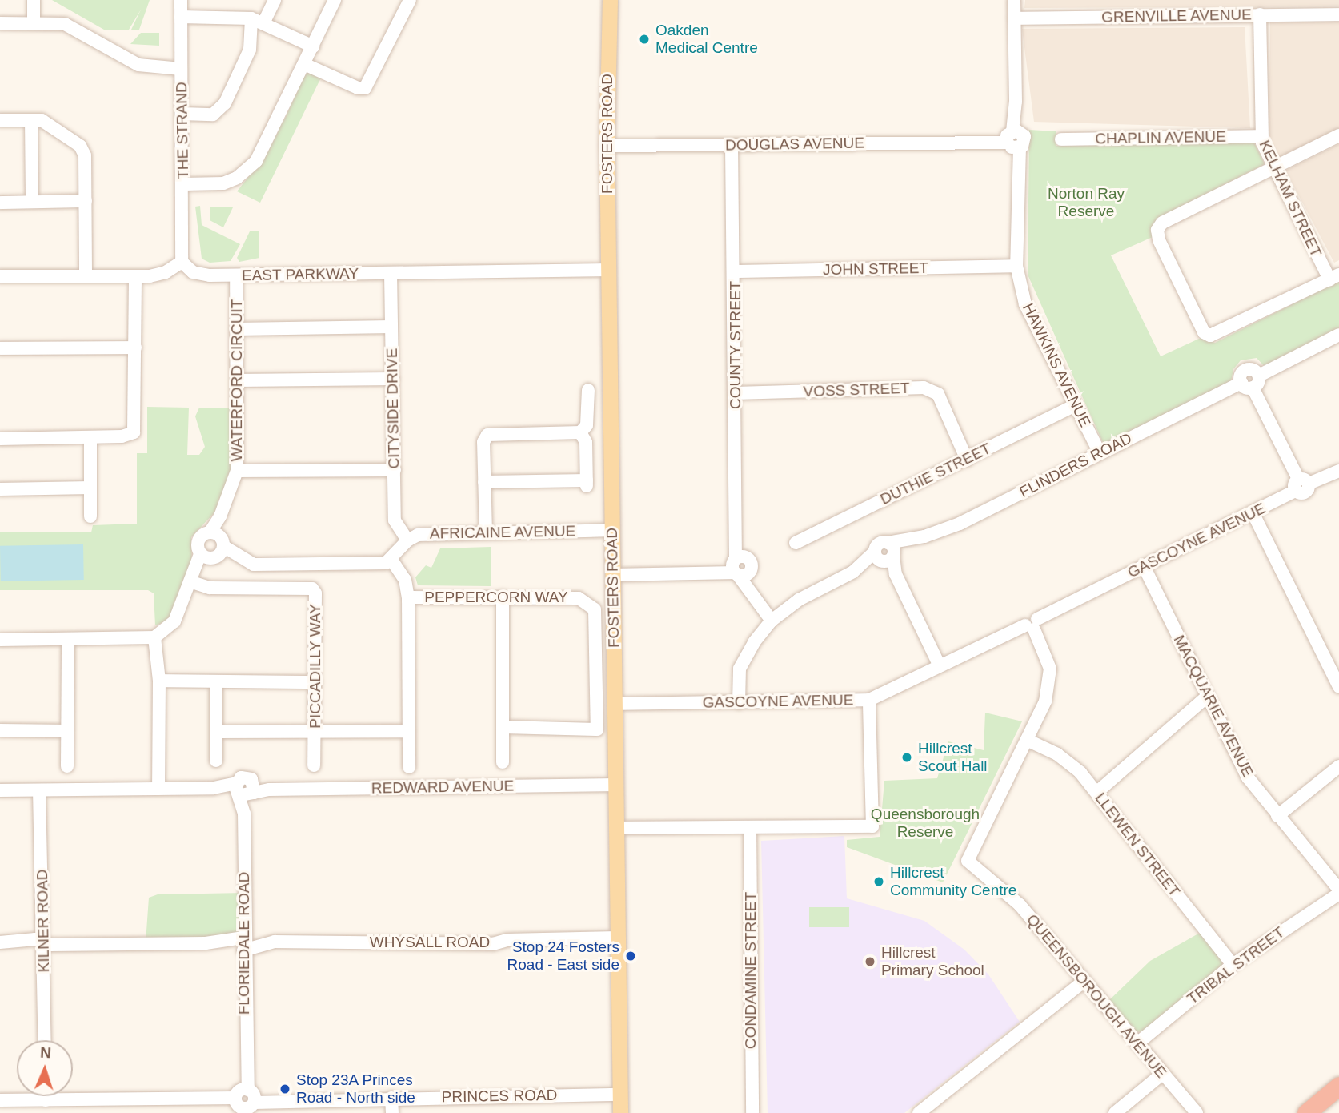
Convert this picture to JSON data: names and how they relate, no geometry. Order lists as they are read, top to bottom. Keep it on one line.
{"streets":{"main road":["FOSTERS ROAD"],"street":["GRENVILLE AVENUE","THE STRAND","CHAPLIN AVENUE","DOUGLAS AVENUE","KELHAM STREET","JOHN STREET","EAST PARKWAY","COUNTY STREET","HAWKINS AVENUE","WATERFORD CIRCUIT","VOSS STREET","CITYSIDE DRIVE","FLINDERS ROAD","DUTHIE STREET","AFRICAINE AVENUE","GASCOYNE AVENUE","PEPPERCORN WAY","PICCADILLY WAY","MACQUARIE AVENUE","REDWARD AVENUE","LLEWEN STREET","KILNER ROAD","WHYSALL ROAD","FLORIEDALE ROAD","TRIBAL STREET","CONDAMINE STREET","QUEENSBOROUGH AVENUE","PRINCES ROAD"]},"crossings":[["GRENVILLE AVENUE","KELHAM STREET"],["GRENVILLE AVENUE","HAWKINS AVENUE"],["THE STRAND","EAST PARKWAY"],["FOSTERS ROAD","DOUGLAS AVENUE"],["FOSTERS ROAD","EAST PARKWAY"],["FOSTERS ROAD","AFRICAINE AVENUE"],["FOSTERS ROAD","GASCOYNE AVENUE"],["FOSTERS ROAD","REDWARD AVENUE"],["FOSTERS ROAD","WHYSALL ROAD"],["FOSTERS ROAD","PRINCES ROAD"],["CHAPLIN AVENUE","KELHAM STREET"],["DOUGLAS AVENUE","COUNTY STREET"],["DOUGLAS AVENUE","HAWKINS AVENUE"],["JOHN STREET","COUNTY STREET"],["JOHN STREET","HAWKINS AVENUE"],["EAST PARKWAY","WATERFORD CIRCUIT"],["EAST PARKWAY","CITYSIDE DRIVE"],["COUNTY STREET","VOSS STREET"],["COUNTY STREET","FLINDERS ROAD"],["HAWKINS AVENUE","FLINDERS ROAD"],["HAWKINS AVENUE","DUTHIE STREET"],["WATERFORD CIRCUIT","PICCADILLY WAY"],["VOSS STREET","DUTHIE STREET"],["CITYSIDE DRIVE","AFRICAINE AVENUE"],["FLINDERS ROAD","GASCOYNE AVENUE"],["GASCOYNE AVENUE","MACQUARIE AVENUE"],["REDWARD AVENUE","KILNER ROAD"],["REDWARD AVENUE","FLORIEDALE ROAD"],["LLEWEN STREET","TRIBAL STREET"],["LLEWEN STREET","QUEENSBOROUGH AVENUE"],["KILNER ROAD","WHYSALL ROAD"],["WHYSALL ROAD","FLORIEDALE ROAD"],["FLORIEDALE ROAD","PRINCES ROAD"],["TRIBAL STREET","QUEENSBOROUGH AVENUE"]],"parks":["Norton Ray Reserve","Queensborough Reserve"],"places":["Oakden Medical Centre","Hillcrest Scout Hall","Hillcrest Community Centre","Stop 24 Fosters Road - East side","Hillcrest Primary School","Stop 23A Princes Road - North side"],"north":"top"}
